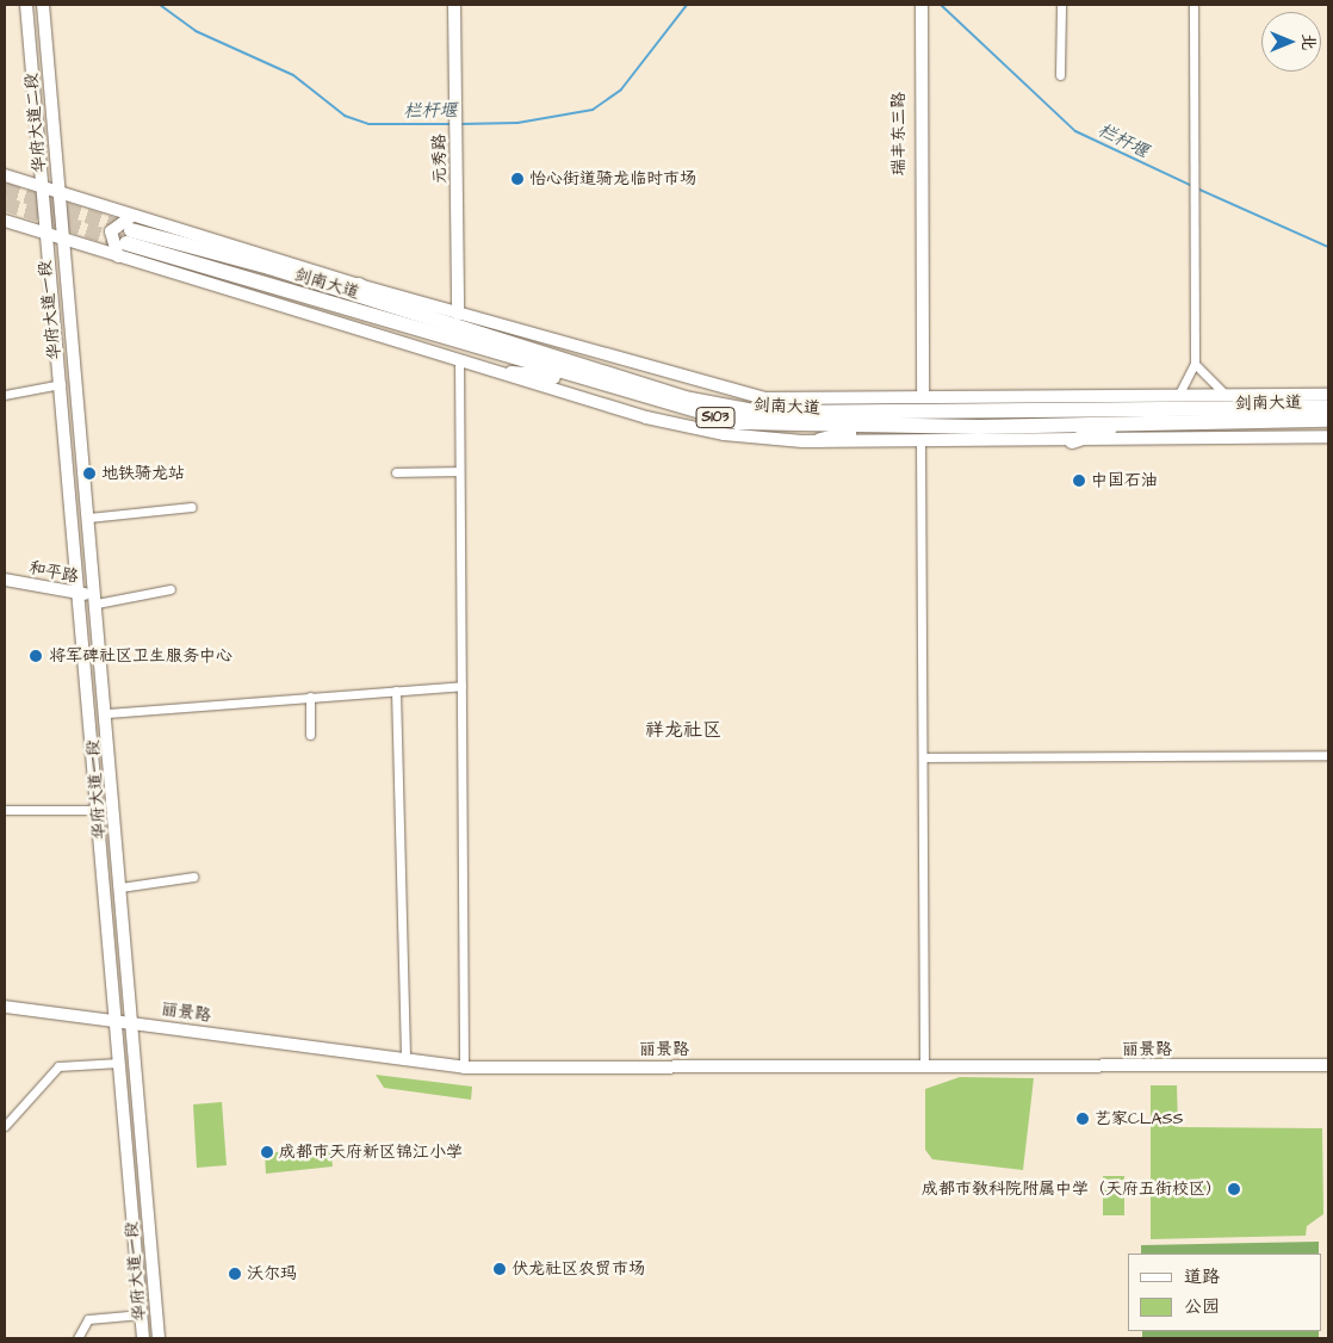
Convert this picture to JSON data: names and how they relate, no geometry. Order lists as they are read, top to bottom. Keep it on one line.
{"streets":{"highway":["剑南大道","S103"],"main road":["华府大道二段","瑞丰东三路","元秀路","华府大道一段","和平路","丽景路"]},"crossings":[["华府大道二段","华府大道一段"],["华府大道一段","和平路"],["华府大道一段","丽景路"]],"districts":["祥龙社区"],"water":["栏杆堰"],"places":["怡心街道骑龙临时市场","地铁骑龙站","中国石油","将军碑社区卫生服务中心","艺家CLASS","成都市天府新区锦江小学","成都市教科院附属中学（天府五街校区）","伏龙社区农贸市场","沃尔玛"],"legend":["道路","公园"],"north":"right"}
